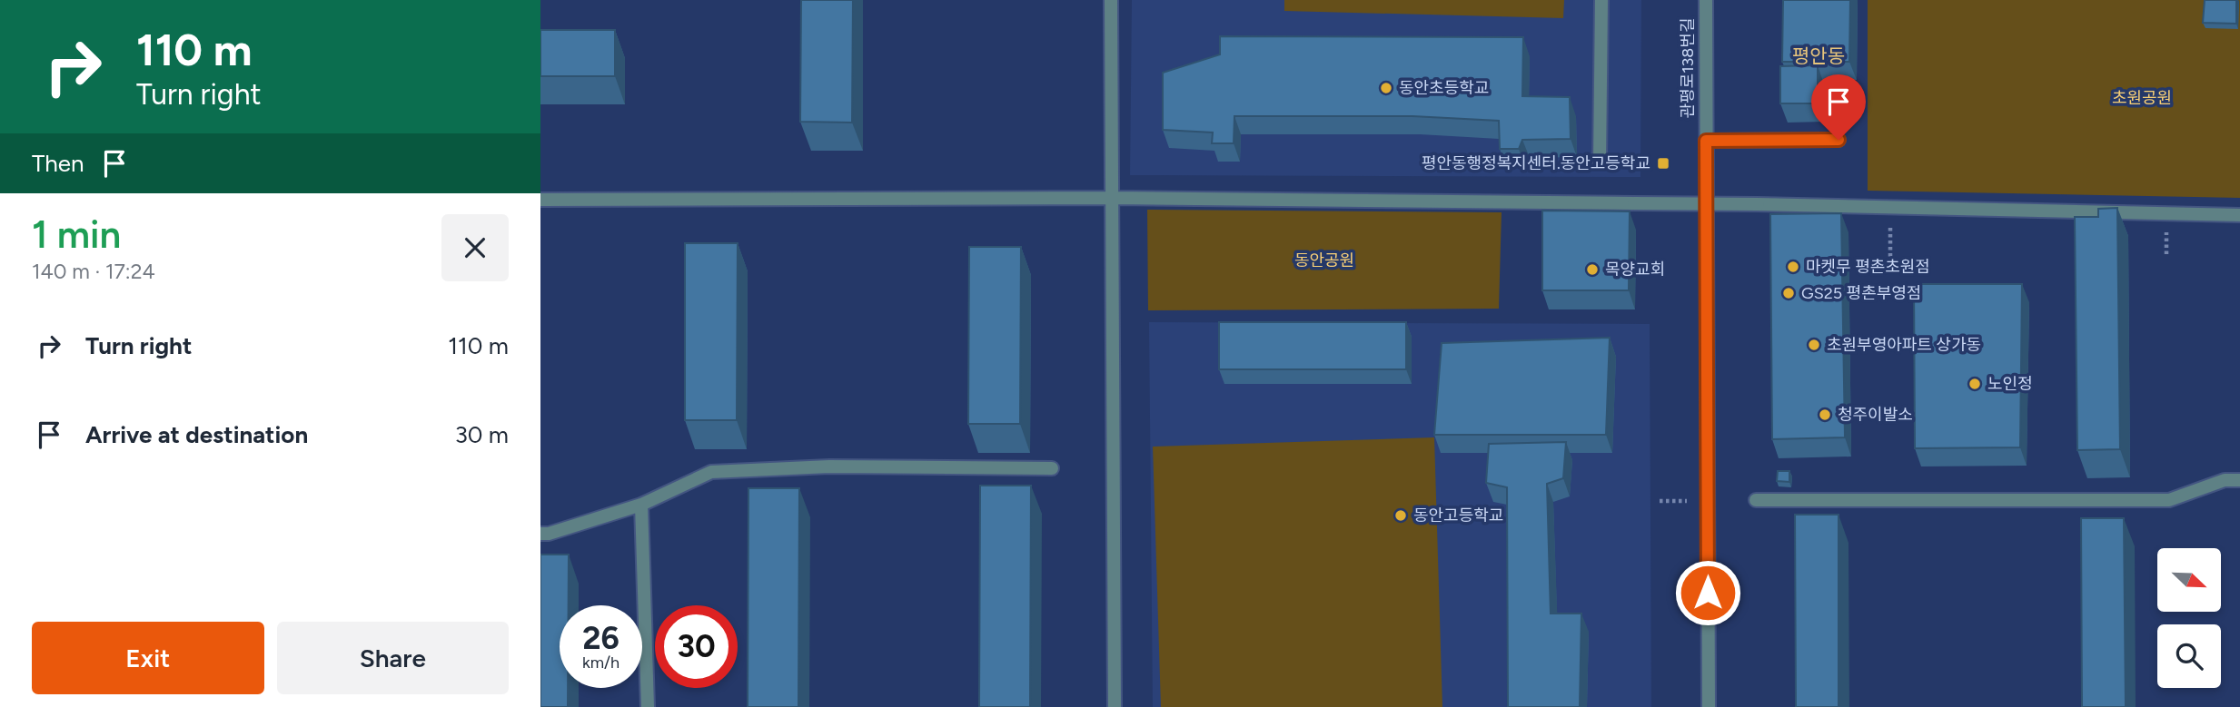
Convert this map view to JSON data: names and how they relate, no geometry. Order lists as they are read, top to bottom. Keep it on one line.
{"streets":{"street":["관평로138번길"]},"districts":["평안동"],"parks":["초원공원","동안공원"],"places":{"other":["동안초등학교","마켓무 평촌초원점","목양교회","GS25 평촌부영점","초원부영아파트 상가동","노인정","청주이발소","동안고등학교"],"transit":["평안동행정복지센터.동안고등학교"]},"north":"bottom right","page":{"turn":["110 m","Turn right"],"then":"Then","heading":["1 min","140 m · 17:24"],"list":[{"name":"Turn right","value":"110 m"},{"name":"Arrive at destination","value":"30 m"}],"speed":"26 km/h","limit":"30","buttons":["Exit","Share"]}}
